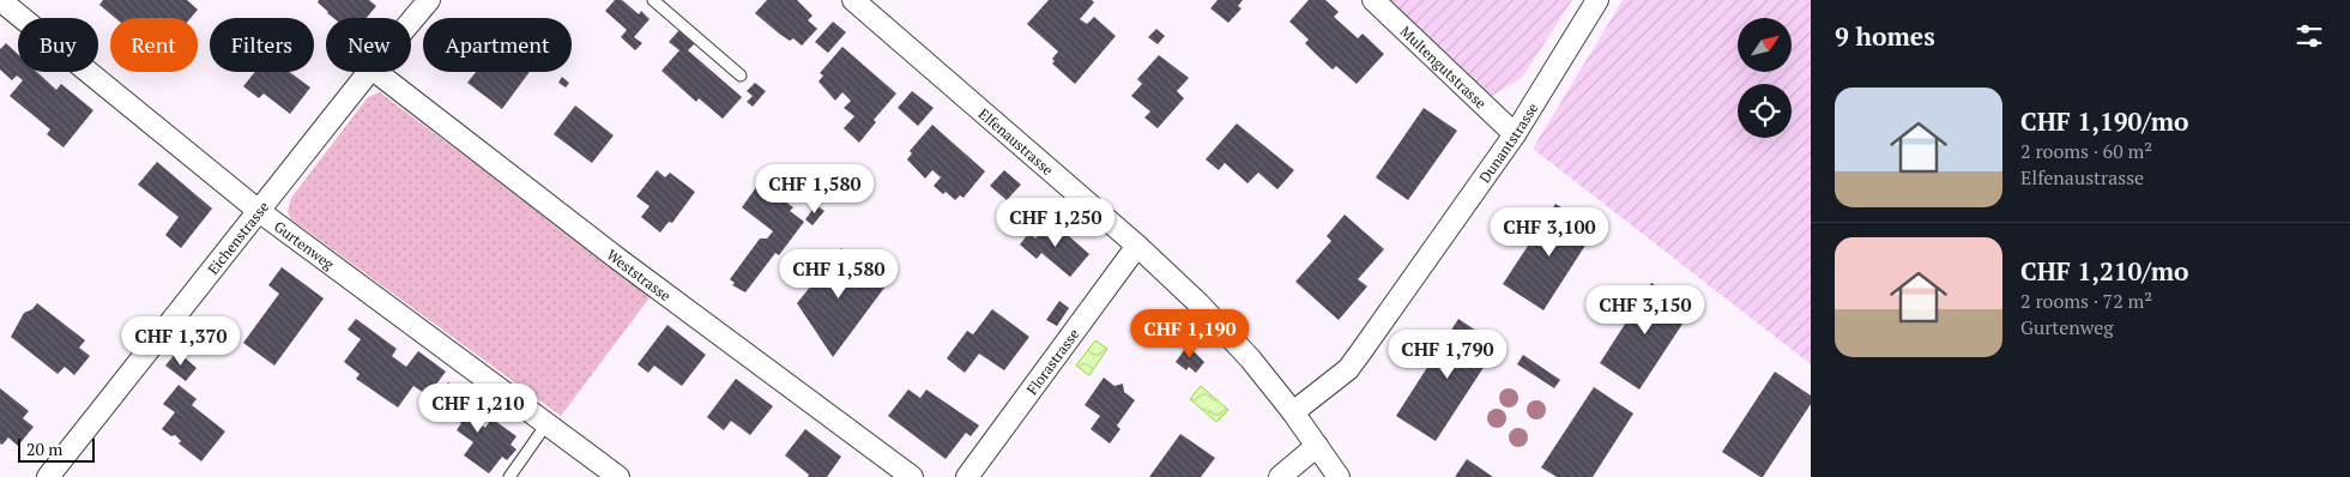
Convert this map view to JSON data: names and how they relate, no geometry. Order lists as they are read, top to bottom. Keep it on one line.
{"streets":{"street":["Multengutstrasse","Elfenaustrasse","Dunantstrasse","Eichenstrasse","Gurtenweg","Weststrasse","Florastrasse"]},"crossings":[["Multengutstrasse","Dunantstrasse"],["Elfenaustrasse","Dunantstrasse"],["Elfenaustrasse","Florastrasse"],["Eichenstrasse","Gurtenweg"]],"scale_bar":"20 m","north":"top right","page":{"heading":"9 homes","chip":["Buy","Rent","Filters","New","Apartment"],"list":[{"name":"CHF 1,190/mo","note":"2 rooms · 60 m² · Elfenaustrasse"},{"name":"CHF 1,210/mo","note":"2 rooms · 72 m² · Gurtenweg"}],"price":["CHF 1,580","CHF 1,250","CHF 3,100","CHF 1,580","CHF 3,150","CHF 1,190","CHF 1,370","CHF 1,790","CHF 1,210"],"scale":"20 m"}}
